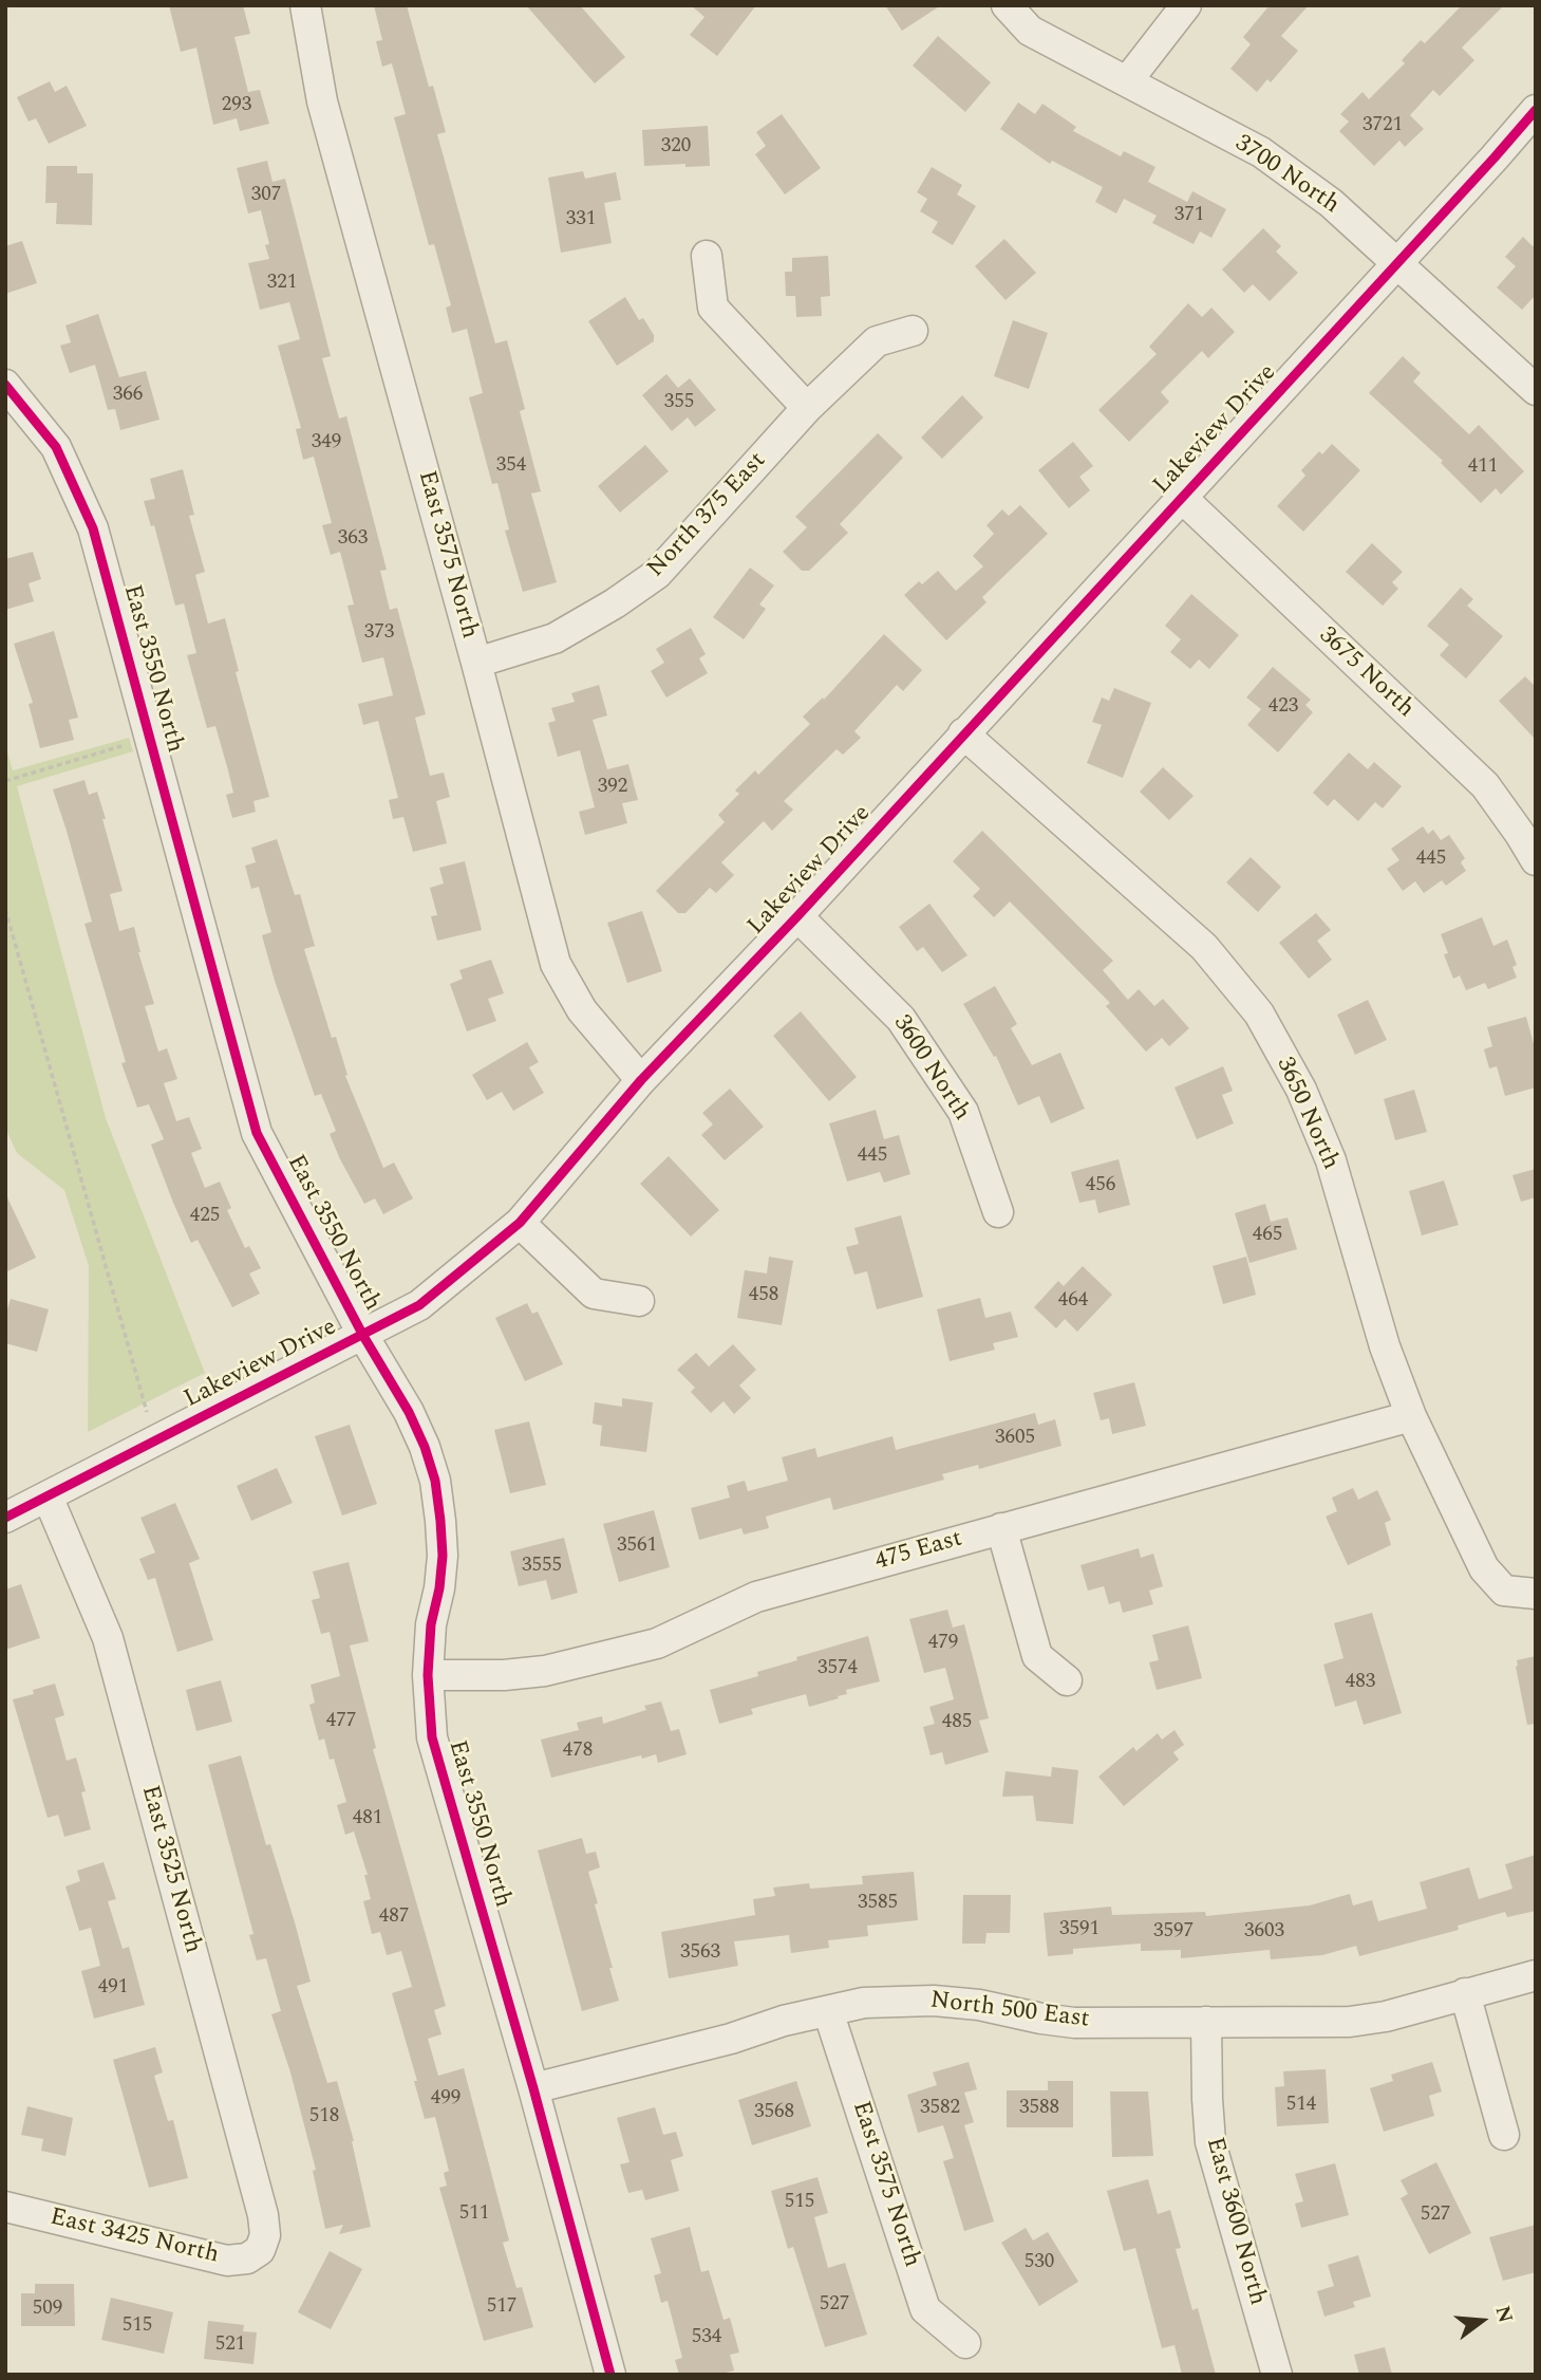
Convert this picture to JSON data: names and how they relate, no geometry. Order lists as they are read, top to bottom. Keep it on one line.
{"streets":{"street":["3700 North","Lakeview Drive","North 375 East","East 3575 North","East 3550 North","3675 North","3600 North","3650 North","475 East","East 3525 North","North 500 East","East 3600 North","East 3425 North"]},"crossings":[["3700 North","Lakeview Drive"],["Lakeview Drive","East 3575 North"],["Lakeview Drive","East 3550 North"],["Lakeview Drive","3675 North"],["Lakeview Drive","3600 North"],["Lakeview Drive","3650 North"],["Lakeview Drive","East 3525 North"],["North 375 East","East 3575 North"],["East 3575 North","North 500 East"],["East 3550 North","475 East"],["East 3550 North","North 500 East"],["3650 North","475 East"],["East 3525 North","East 3425 North"],["North 500 East","East 3600 North"]],"house_numbers":["293","3721","320","307","371","331","321","366","355","349","354","411","363","373","423","392","445","445","456","425","465","458","464","3605","3561","3555","479","3574","483","477","485","478","481","3585","487","3591","3597","3603","3563","491","499","514","3582","3588","3568","518","515","511","527","530","527","517","509","515","534","521"],"north":"right"}
